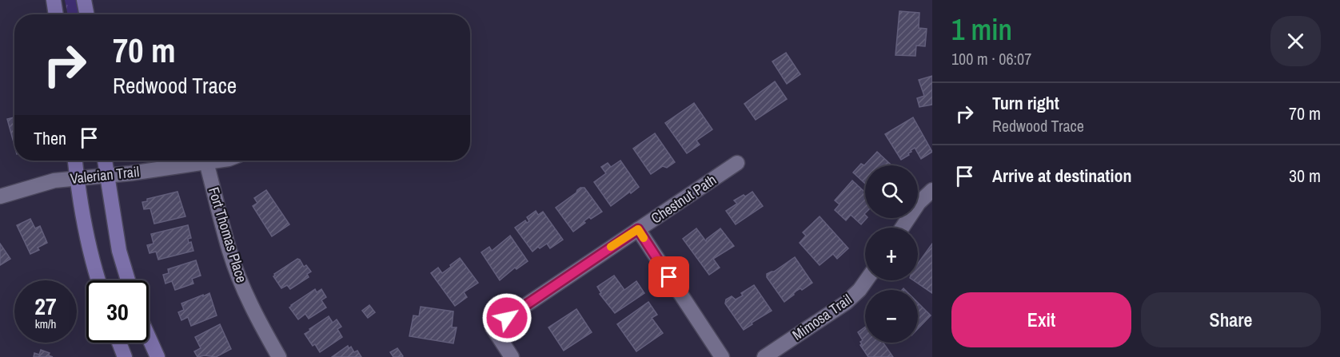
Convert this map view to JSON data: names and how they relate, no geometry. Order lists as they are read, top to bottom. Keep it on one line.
{"streets":{"street":["Valerian Trail","Chestnut Path","Fort Thomas Place","Mimosa Trail"]},"crossings":[["Valerian Trail","Fort Thomas Place"]],"page":{"heading":["1 min","100 m · 06:07"],"turn":["70 m","Redwood Trace"],"list":[{"name":"Turn right","note":"Redwood Trace","value":"70 m"},{"name":"Arrive at destination","value":"30 m"}],"then":"Then","map_buttons":["+","−"],"speed":"27 km/h","limit":"30","buttons":["Exit","Share"]}}
